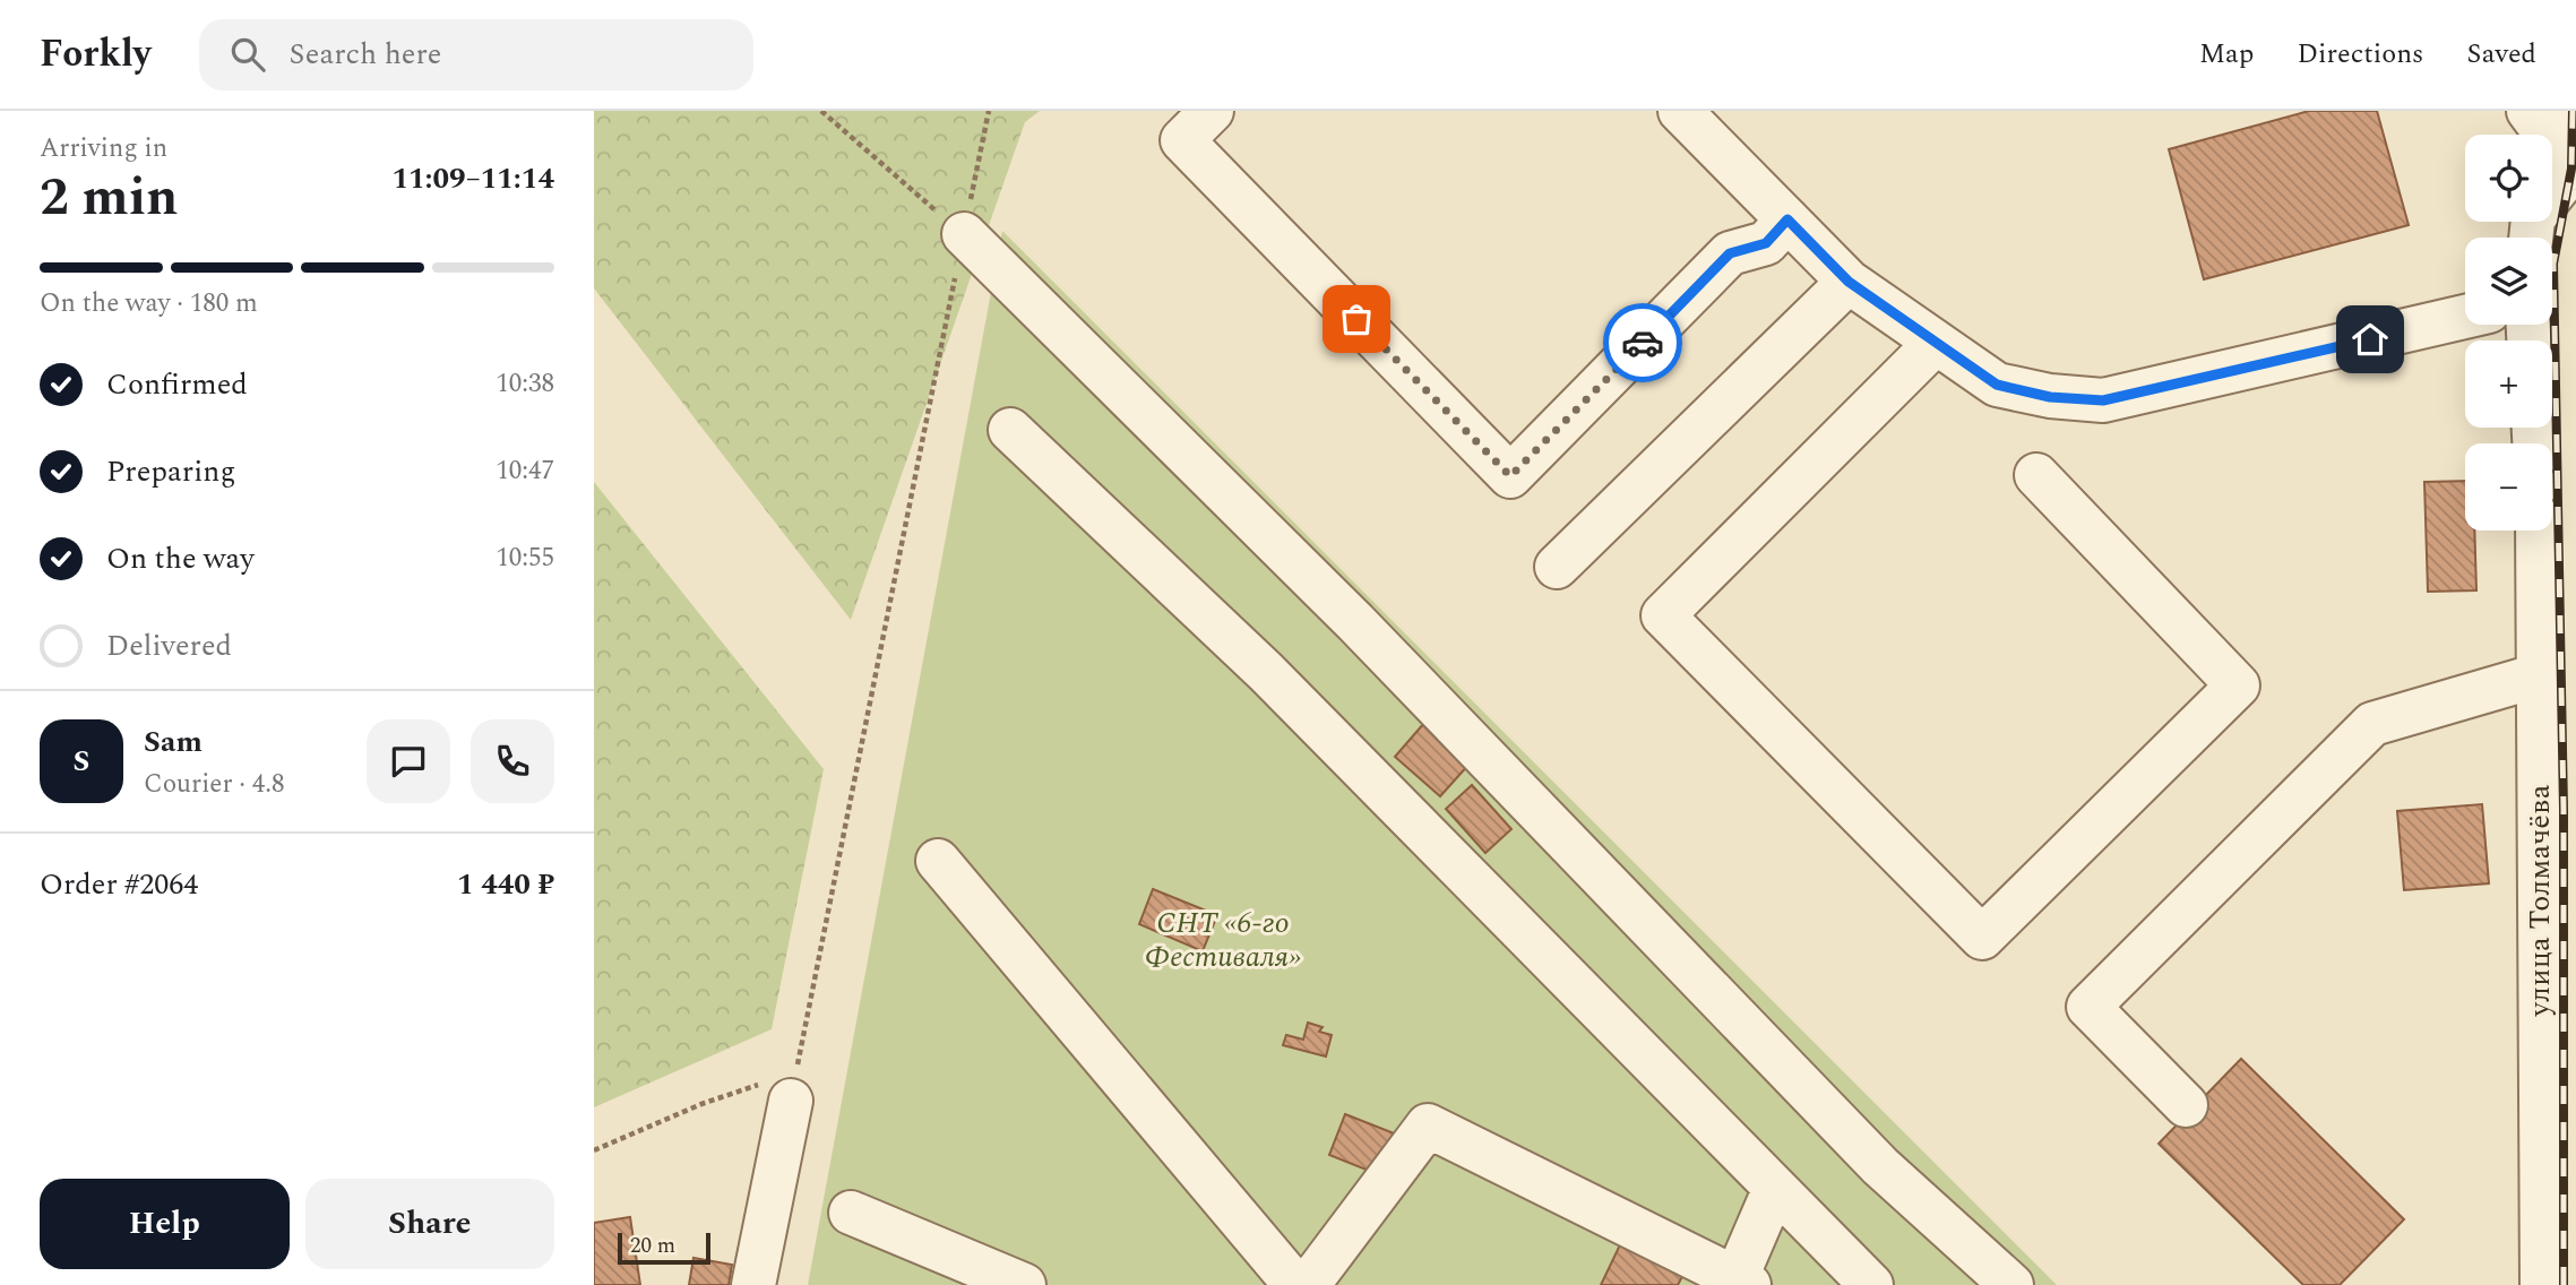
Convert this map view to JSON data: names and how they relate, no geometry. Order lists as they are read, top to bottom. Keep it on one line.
{"streets":{"street":["улица Толмачёва"]},"parks":["СНТ «6-го Фестиваля»"],"scale_bar":"20 m","page":{"header":"Forkly","search":"Search here","nav":["Map","Directions","Saved"],"heading":["2 min","Arriving in","11:09–11:14"],"panel":["Sam","Courier · 4.8","Order #2064","1 440 ₽"],"map_buttons":["+","−"],"bar":"On the way · 180 m","list":[["Confirmed","10:38"],["Preparing","10:47"],["On the way","10:55"],"Delivered"],"round":"S","buttons":["Help","Share"],"scale":"20 m"}}
